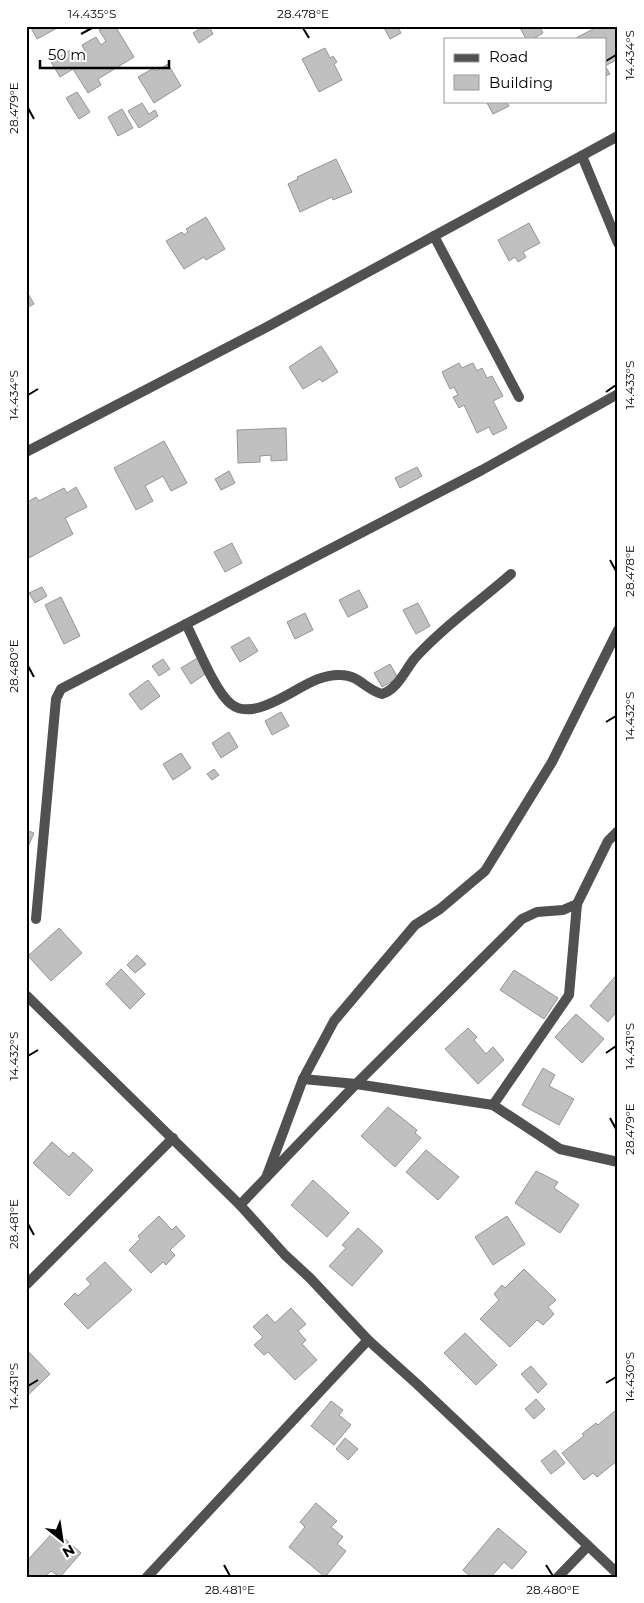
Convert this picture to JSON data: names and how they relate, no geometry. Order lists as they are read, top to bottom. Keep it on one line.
{"legend":["Road","Building"],"scale_bar":"50 m","north":"bottom right","coordinates":["14.435°S","28.478°E","14.434°S","28.479°E","14.433°S","28.480°E","14.432°S","14.431°S","28.481°E","14.430°S"]}
